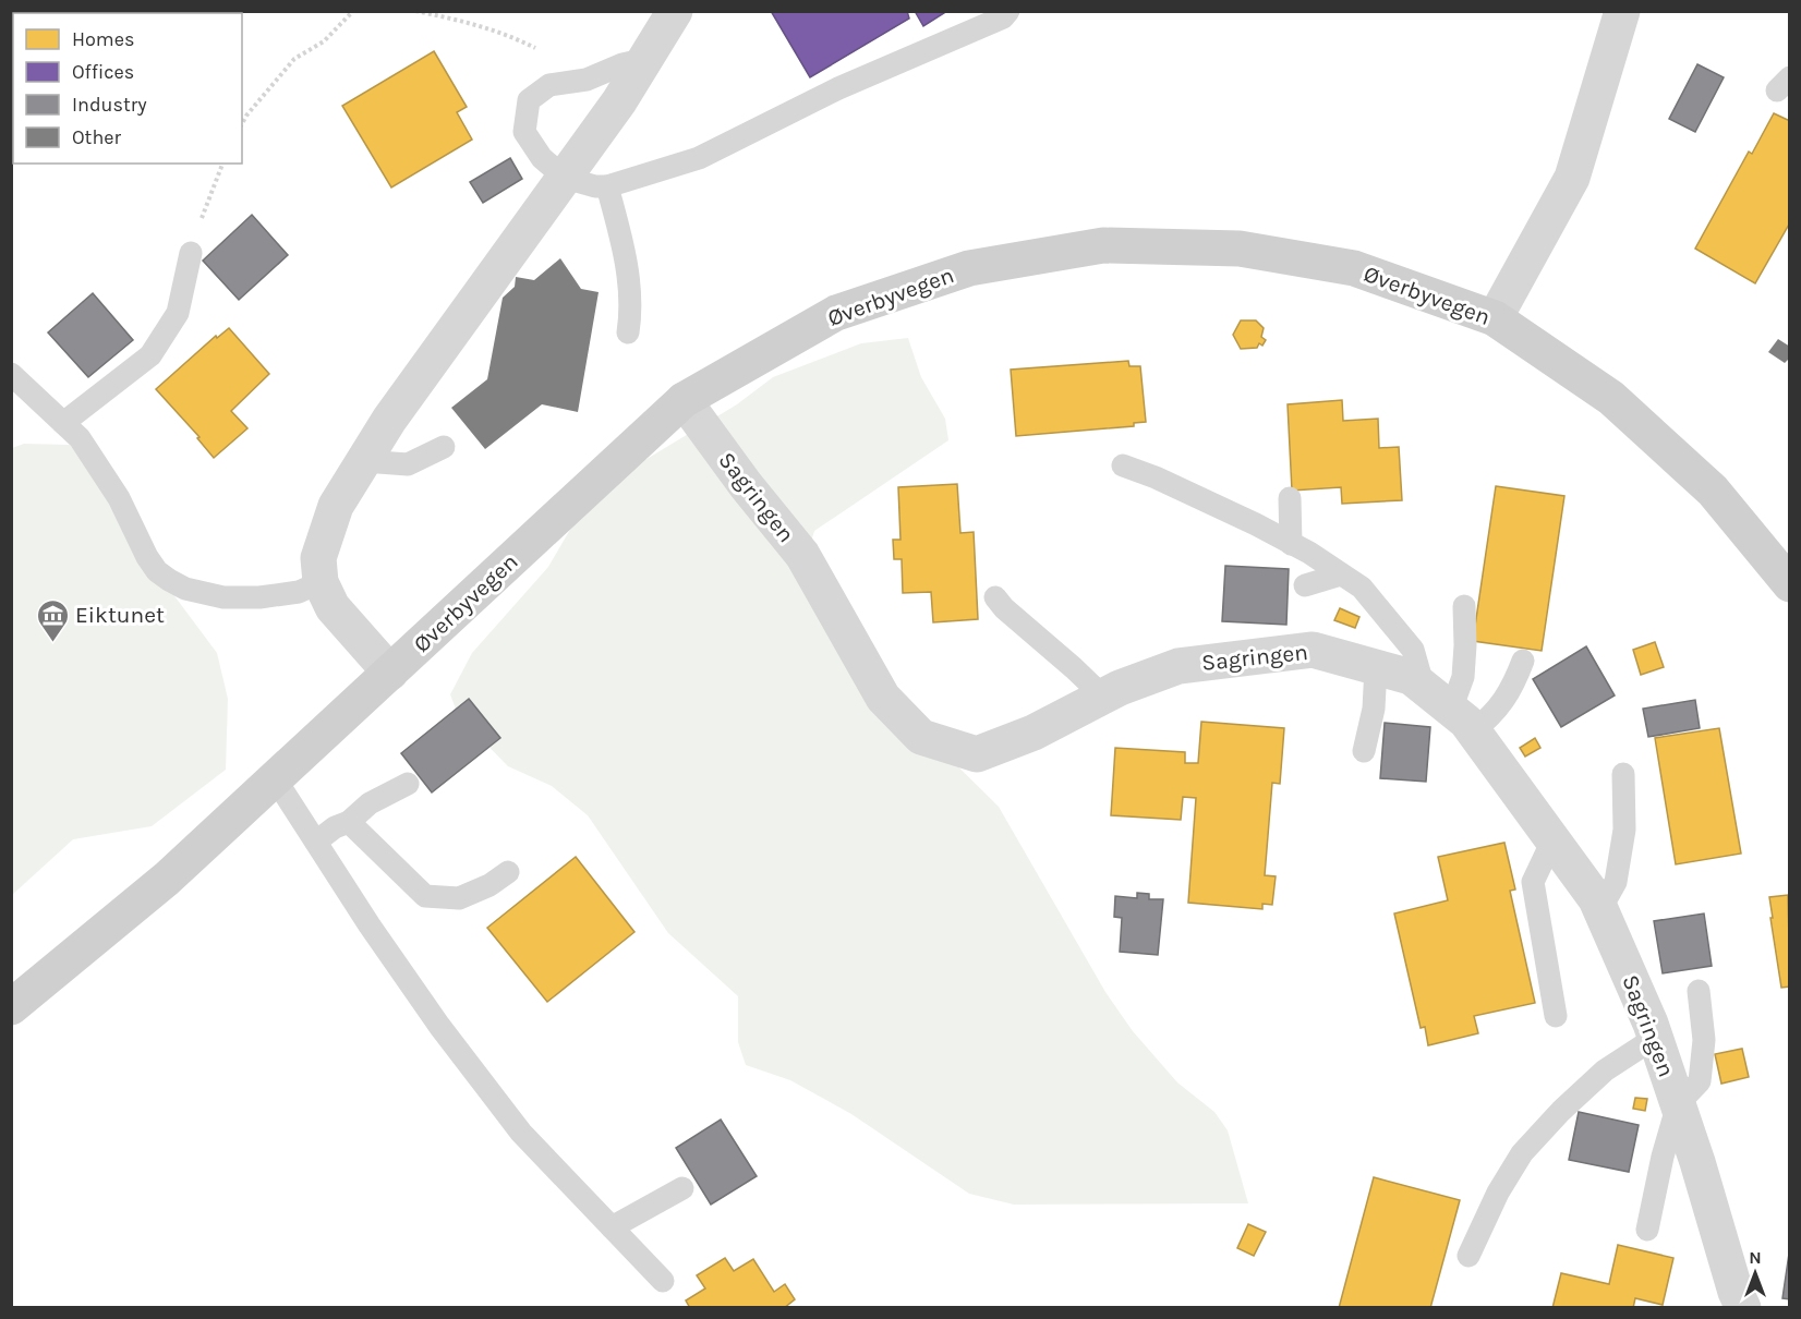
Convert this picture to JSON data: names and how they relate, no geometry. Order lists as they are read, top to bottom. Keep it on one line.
{"streets":{"main road":["Øverbyvegen"],"street":["Sagringen"]},"crossings":[["Øverbyvegen","Sagringen"]],"places":{"museum":["Eiktunet"]},"legend":["Homes","Offices","Industry","Other"],"north":"top"}
